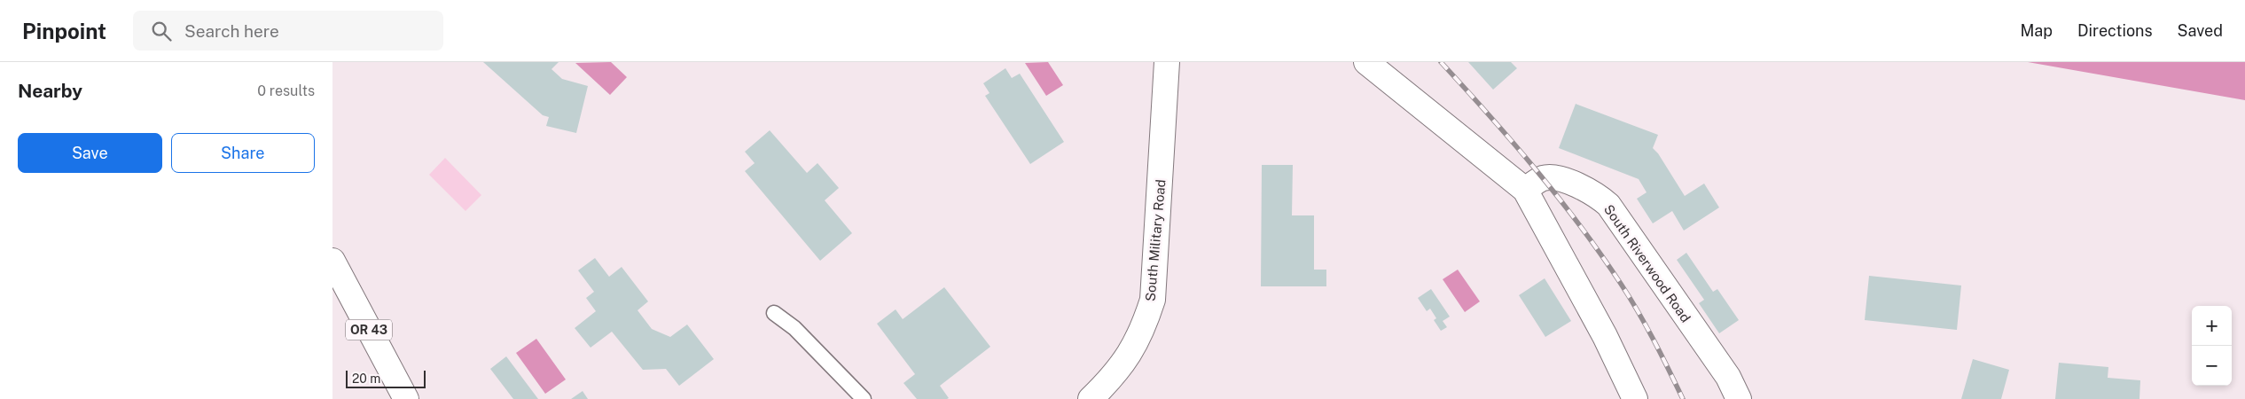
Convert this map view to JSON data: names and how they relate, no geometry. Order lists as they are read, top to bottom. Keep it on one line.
{"streets":{"street":["South Military Road","South Riverwood Road","OR 43"]},"scale_bar":"20 m","page":{"header":"Pinpoint","search":"Search here","nav":["Map","Directions","Saved"],"heading":["Nearby","0 results"],"buttons":["Save","Share"],"map_buttons":["+","−"],"scale":"20 m"}}
